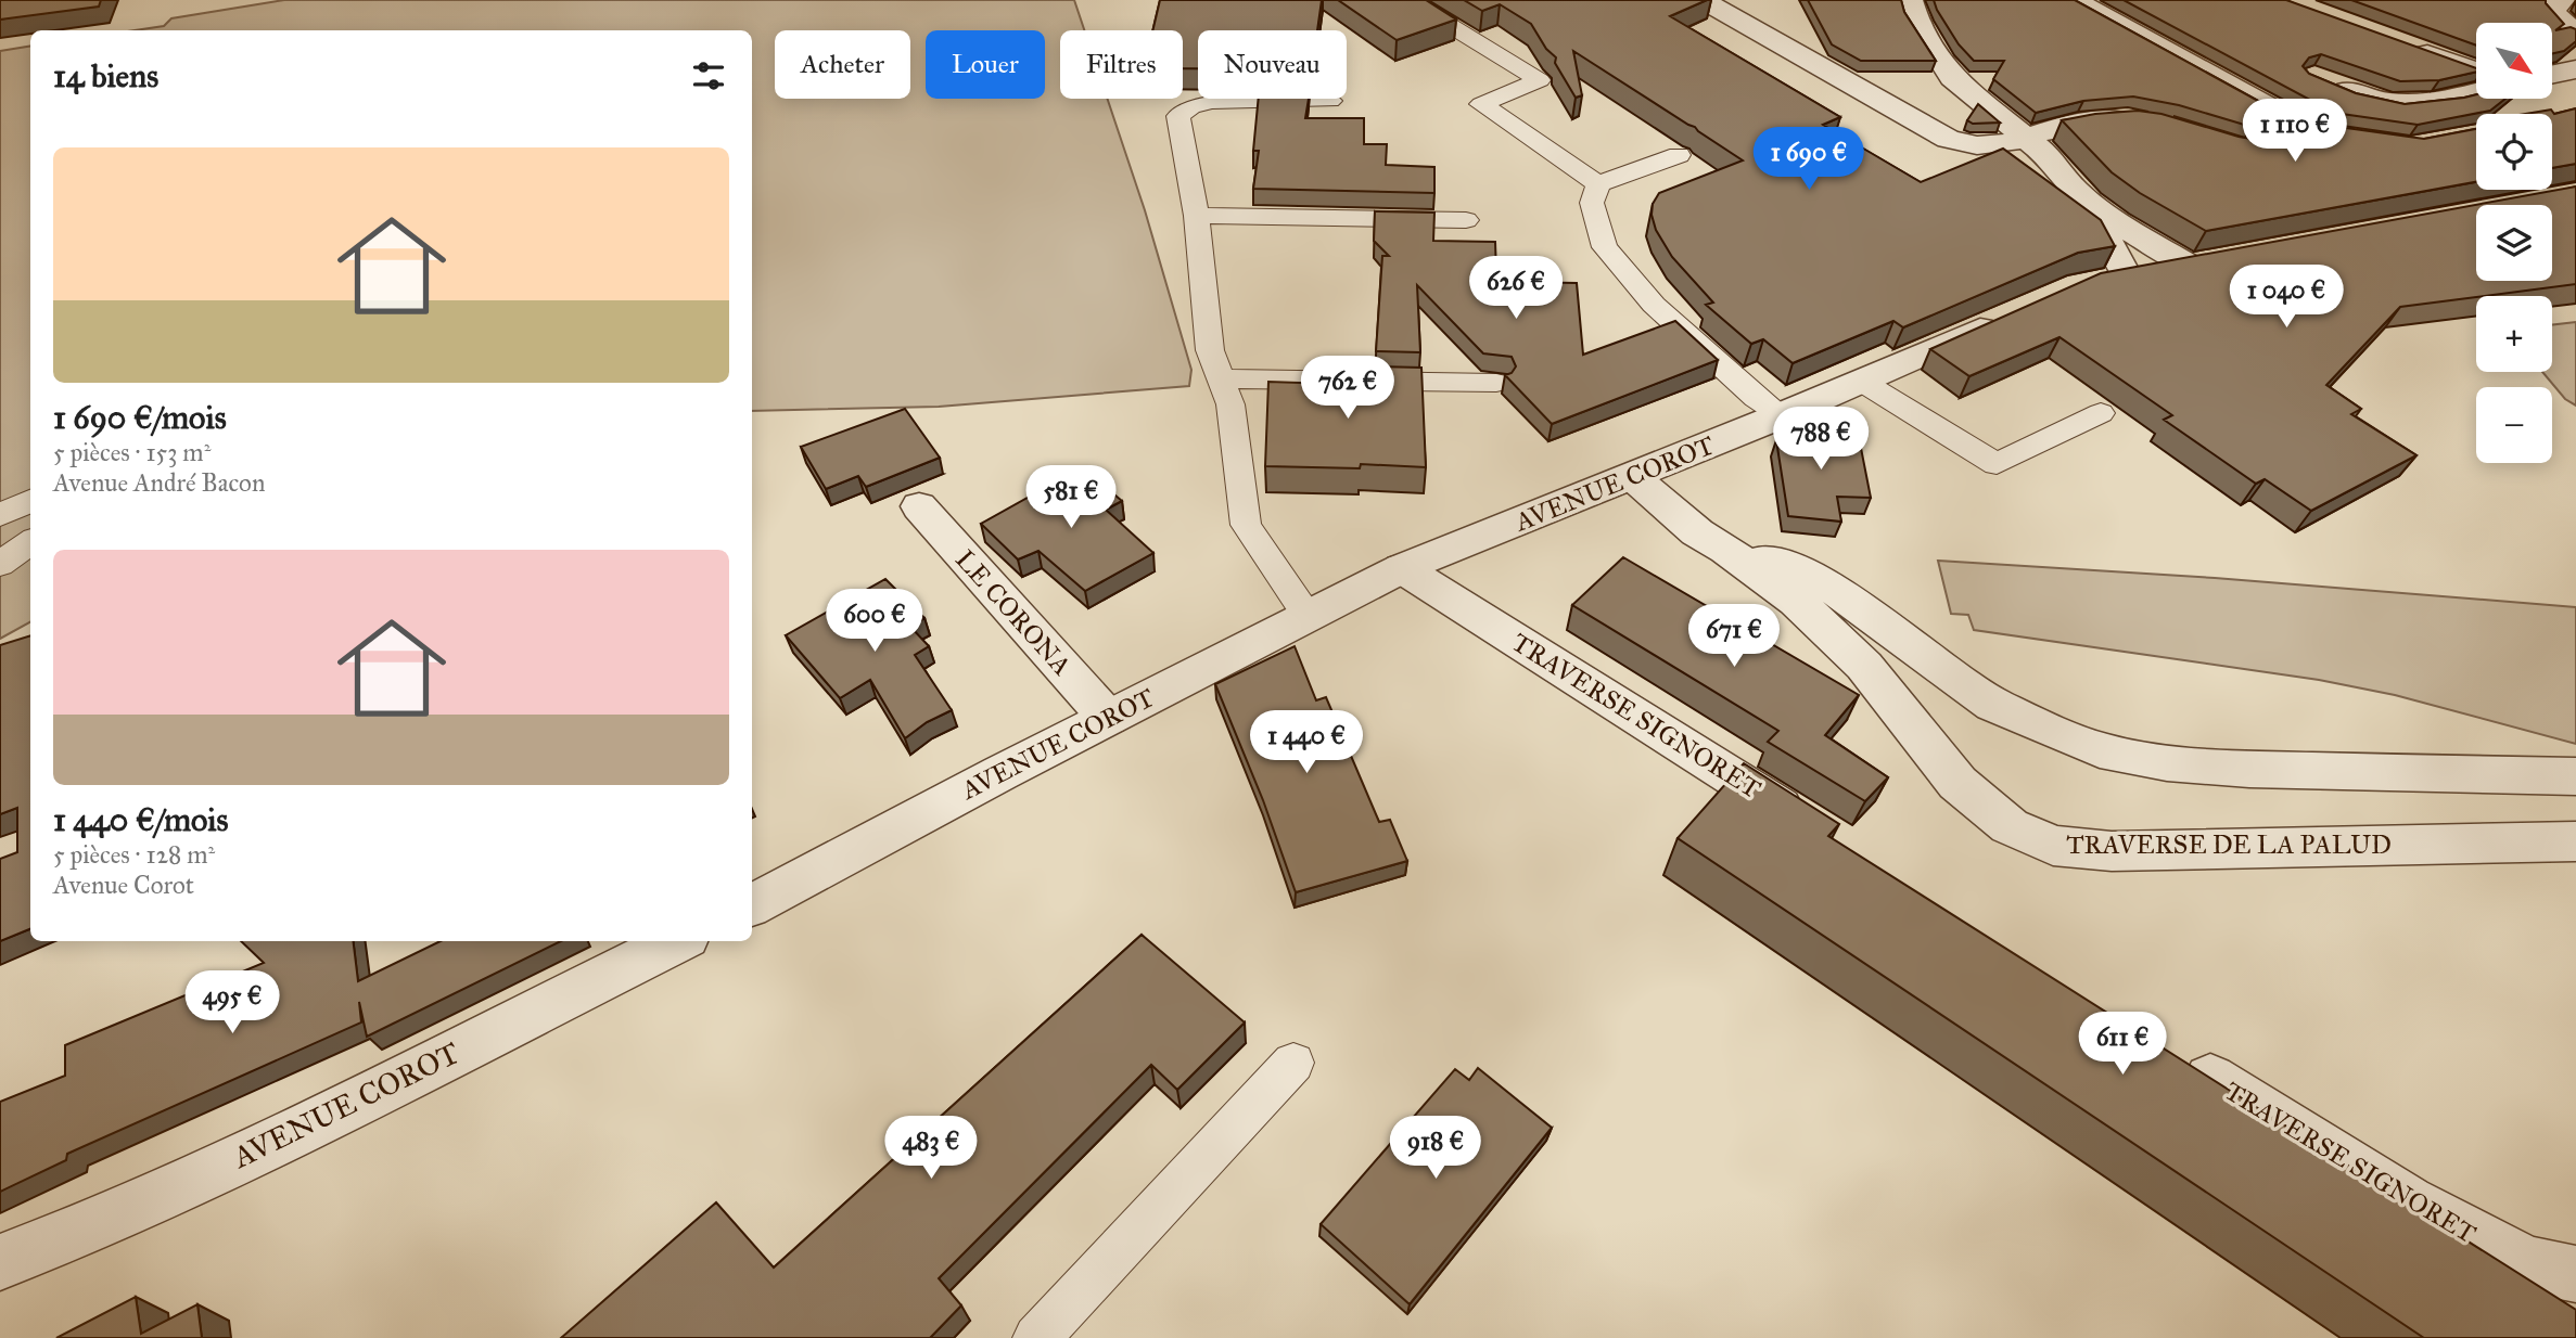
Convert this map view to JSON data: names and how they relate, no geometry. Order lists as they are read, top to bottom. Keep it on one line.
{"streets":{"street":["AVENUE COROT","LE CORONA","TRAVERSE SIGNORET","TRAVERSE DE LA PALUD"]},"crossings":[["AVENUE COROT","LE CORONA"],["AVENUE COROT","TRAVERSE SIGNORET"],["AVENUE COROT","TRAVERSE DE LA PALUD"]],"north":"bottom right","page":{"map_buttons":["+","−"],"chip":["Acheter","Louer","Filtres","Nouveau"],"heading":"14 biens","price":["1 110 €","1 690 €","626 €","1 040 €","762 €","788 €","581 €","600 €","671 €","1 440 €","495 €","611 €","483 €","918 €"],"list":[{"name":"1 690 €/mois","note":"5 pièces · 153 m² · Avenue André Bacon"},{"name":"1 440 €/mois","note":"5 pièces · 128 m² · Avenue Corot"}]}}
